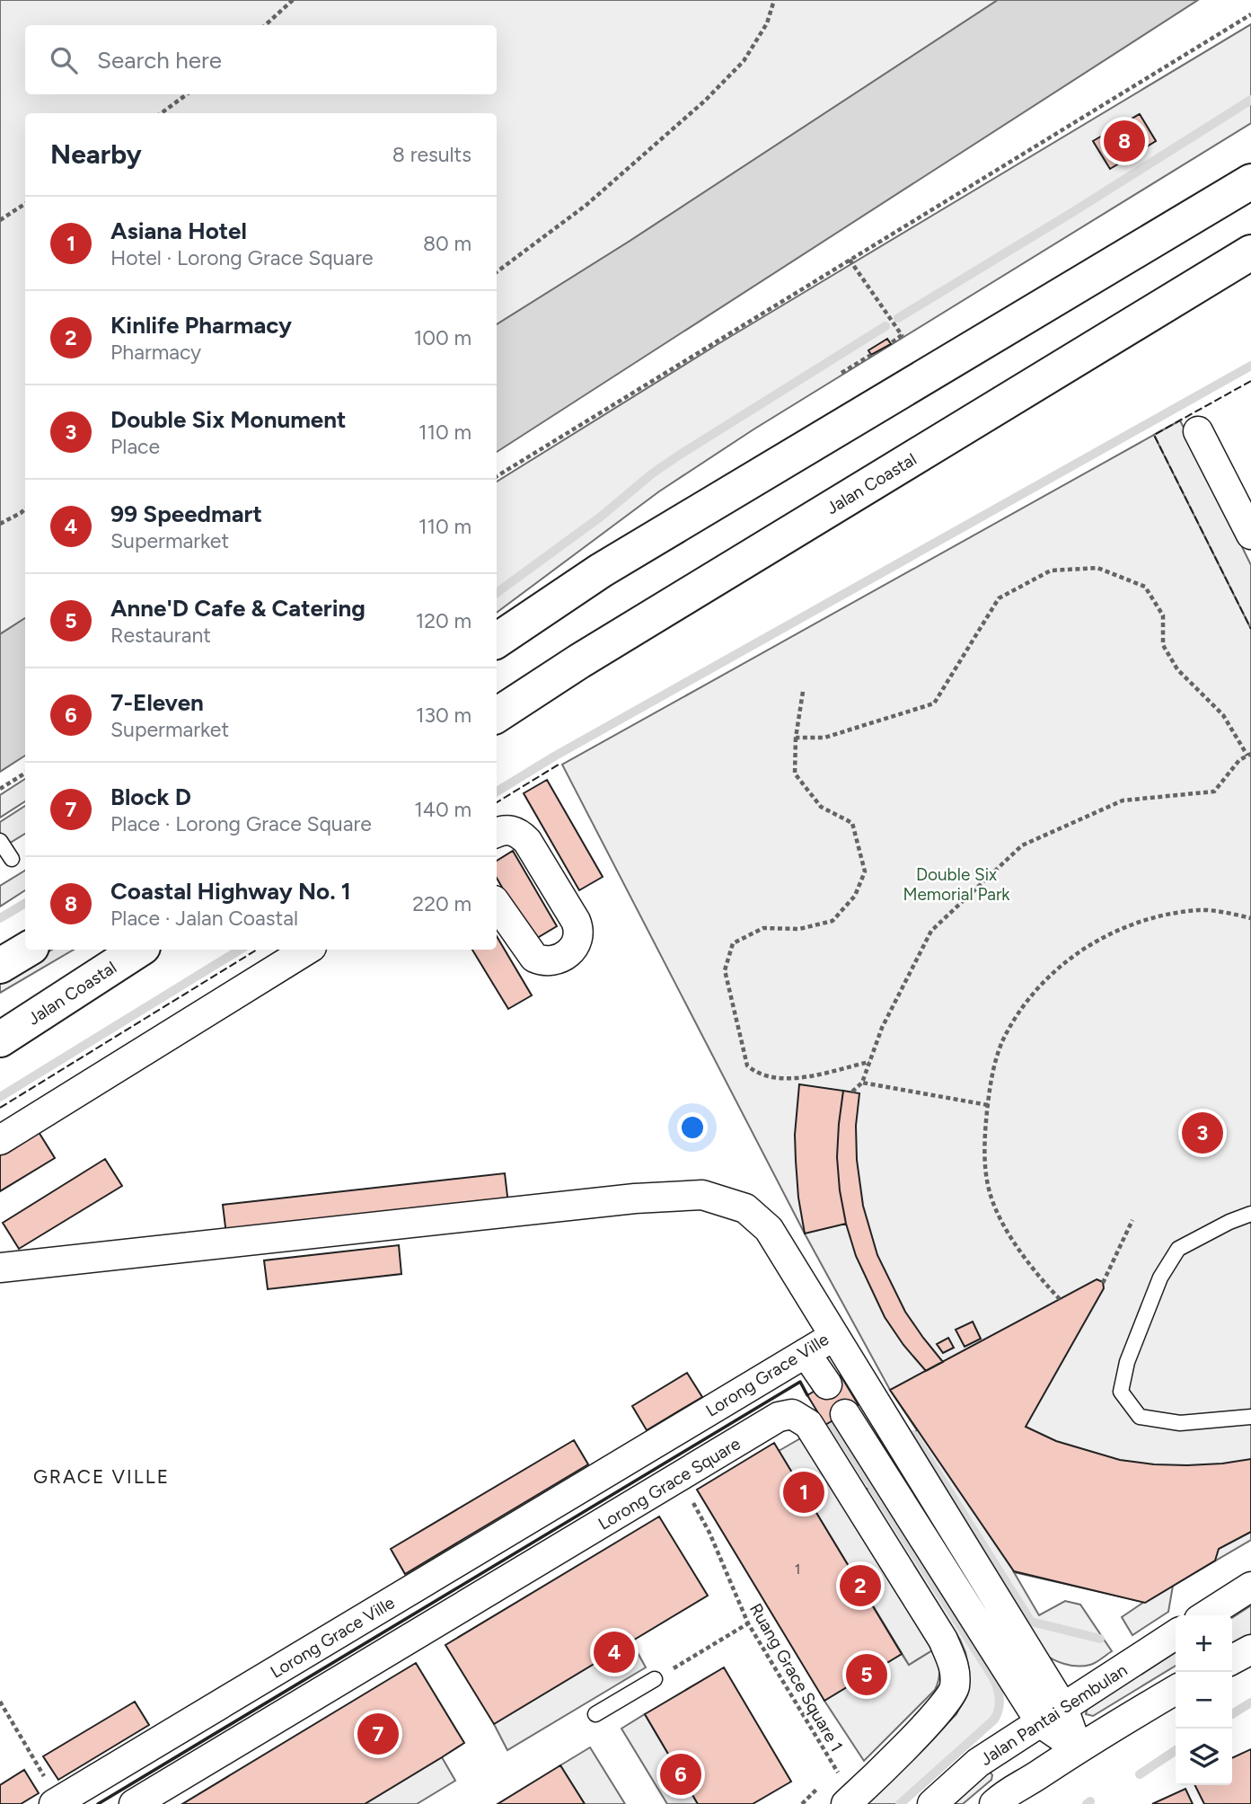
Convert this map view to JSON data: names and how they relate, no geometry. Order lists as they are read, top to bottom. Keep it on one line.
{"streets":{"highway":["Jalan Coastal"],"street":["Lorong Grace Ville","Lorong Grace Square","Jalan Pantai Sembulan"],"path":["Ruang Grace Square 1"]},"crossings":[["Lorong Grace Square","Ruang Grace Square 1"]],"districts":["GRACE VILLE"],"parks":["Double Six Memorial Park"],"house_numbers":["1"],"page":{"search":"Search here","heading":["Nearby","8 results"],"pins":["8","3","1","2","4","5","7","6"],"list":[{"mark":"1","name":"Asiana Hotel","note":"Hotel · Lorong Grace Square","value":"80 m"},{"mark":"2","name":"Kinlife Pharmacy","note":"Pharmacy","value":"100 m"},{"mark":"3","name":"Double Six Monument","note":"Place","value":"110 m"},{"mark":"4","name":"99 Speedmart","note":"Supermarket","value":"110 m"},{"mark":"5","name":"Anne'D Cafe & Catering","note":"Restaurant","value":"120 m"},{"mark":"6","name":"7-Eleven","note":"Supermarket","value":"130 m"},{"mark":"7","name":"Block D","note":"Place · Lorong Grace Square","value":"140 m"},{"mark":"8","name":"Coastal Highway No. 1","note":"Place · Jalan Coastal","value":"220 m"}],"map_buttons":["+","−"]}}
